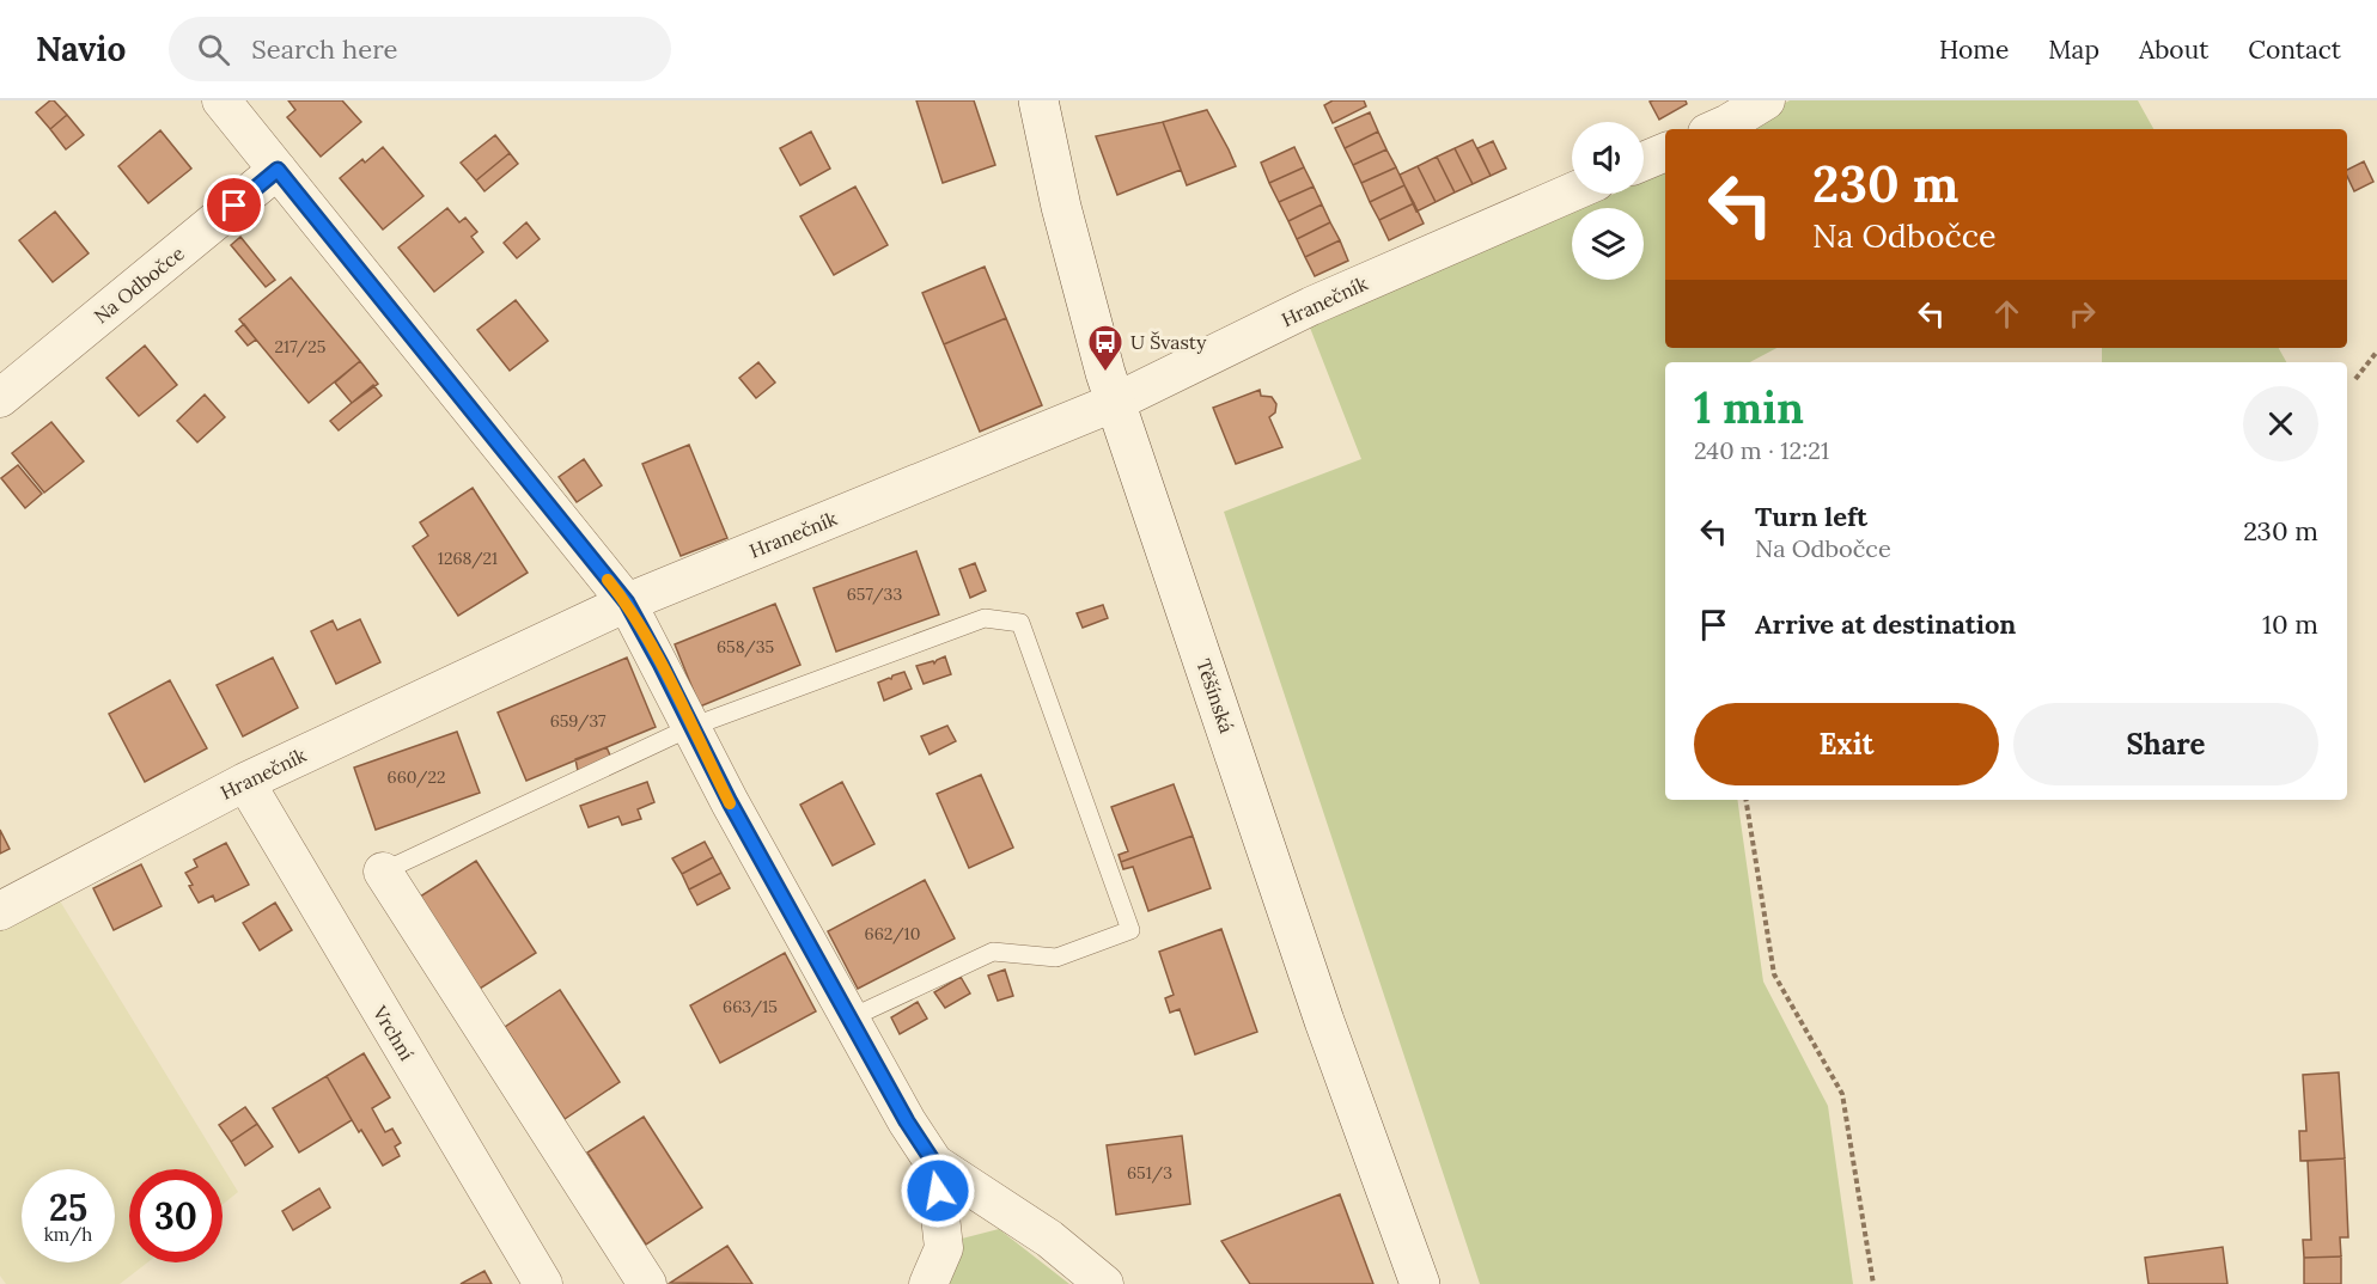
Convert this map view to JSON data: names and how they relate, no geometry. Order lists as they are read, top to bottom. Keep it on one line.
{"streets":{"main road":["Těšínská"],"street":["Na Odbočce","Hranečník","Vrchní"]},"crossings":[["Hranečník","Těšínská"],["Hranečník","Vrchní"]],"places":{"bus stop":["U Švasty"]},"house_numbers":["217/25","1268/21","657/33","658/35","659/37","660/22","662/10","663/15","651/3"],"page":{"header":"Navio","search":"Search here","nav":["Home","Map","About","Contact"],"turn":["230 m","Na Odbočce"],"heading":["1 min","240 m · 12:21"],"list":[{"name":"Turn left","note":"Na Odbočce","value":"230 m"},{"name":"Arrive at destination","value":"10 m"}],"buttons":["Exit","Share"],"speed":"25 km/h","limit":"30"}}
